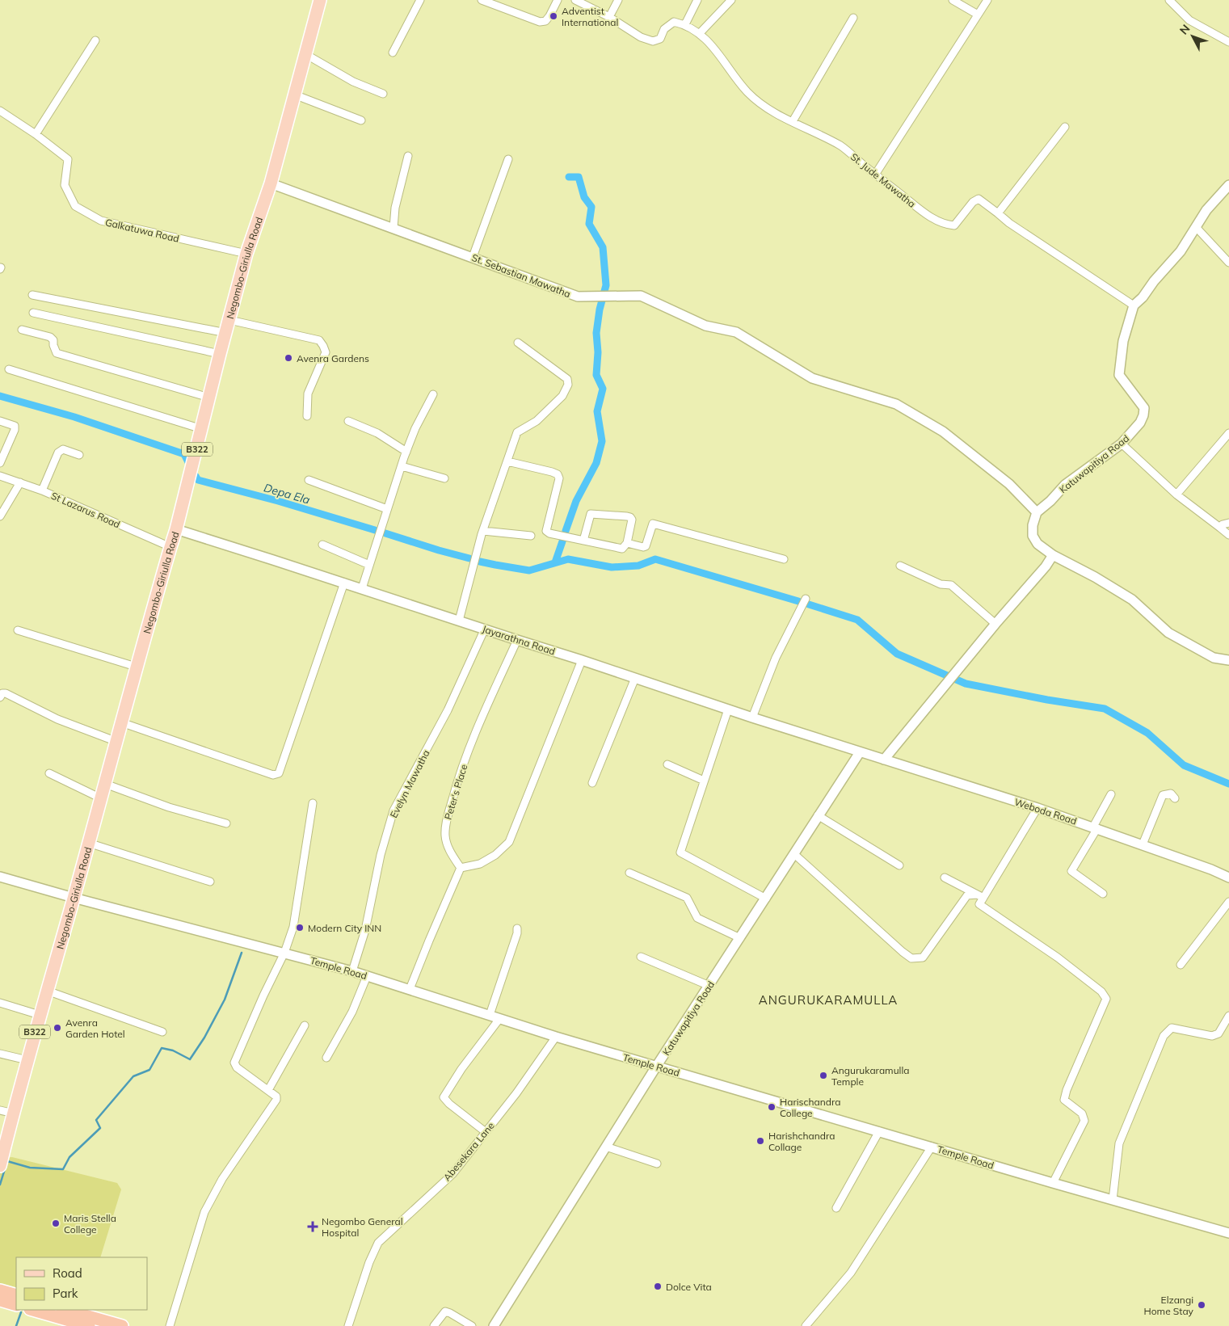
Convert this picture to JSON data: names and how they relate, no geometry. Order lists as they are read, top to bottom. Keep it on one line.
{"streets":{"main road":["Negombo-Giriulla Road","B322"],"street":["St. Jude Mawatha","Galkatuwa Road","St. Sebastian Mawatha","Katuwapitiya Road","St Lazarus Road","Jayarathna Road","Evelyn Mawatha","Peter's Place","Weboda Road","Temple Road","Abesekara Lane"]},"crossings":[["St. Jude Mawatha","Katuwapitiya Road"],["Galkatuwa Road","Negombo-Giriulla Road"],["Negombo-Giriulla Road","St. Sebastian Mawatha"],["Negombo-Giriulla Road","St Lazarus Road"],["Negombo-Giriulla Road","Jayarathna Road"],["Negombo-Giriulla Road","Temple Road"],["St. Sebastian Mawatha","Katuwapitiya Road"],["Katuwapitiya Road","Jayarathna Road"],["Katuwapitiya Road","Weboda Road"],["Katuwapitiya Road","Temple Road"],["Jayarathna Road","Evelyn Mawatha"],["Jayarathna Road","Peter's Place"],["Jayarathna Road","Weboda Road"],["Evelyn Mawatha","Temple Road"],["Temple Road","Abesekara Lane"]],"districts":["ANGURUKARAMULLA"],"water":["Depa Ela"],"places":{"other":["Adventist International","Avenra Gardens","Modern City INN","Avenra Garden Hotel","Angurukaramulla Temple","Harischandra College","Harishchandra Collage","Maris Stella College","Dolce Vita","Elzangi Home Stay"],"health":["Negombo General Hospital"]},"legend":["Road","Park"],"north":"top left"}
